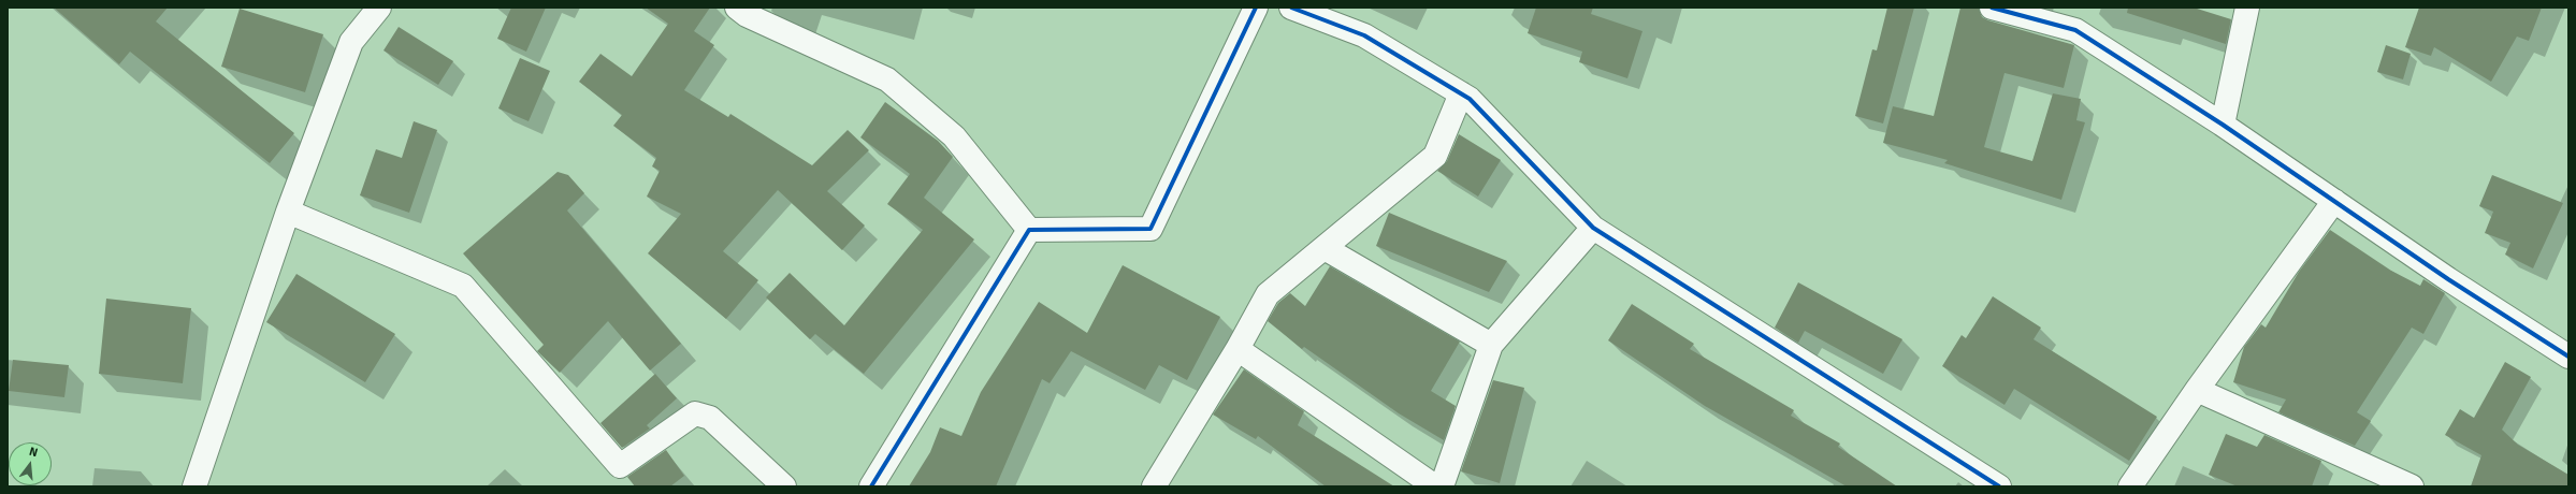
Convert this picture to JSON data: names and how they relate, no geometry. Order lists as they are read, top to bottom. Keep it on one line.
{"north":"top"}
